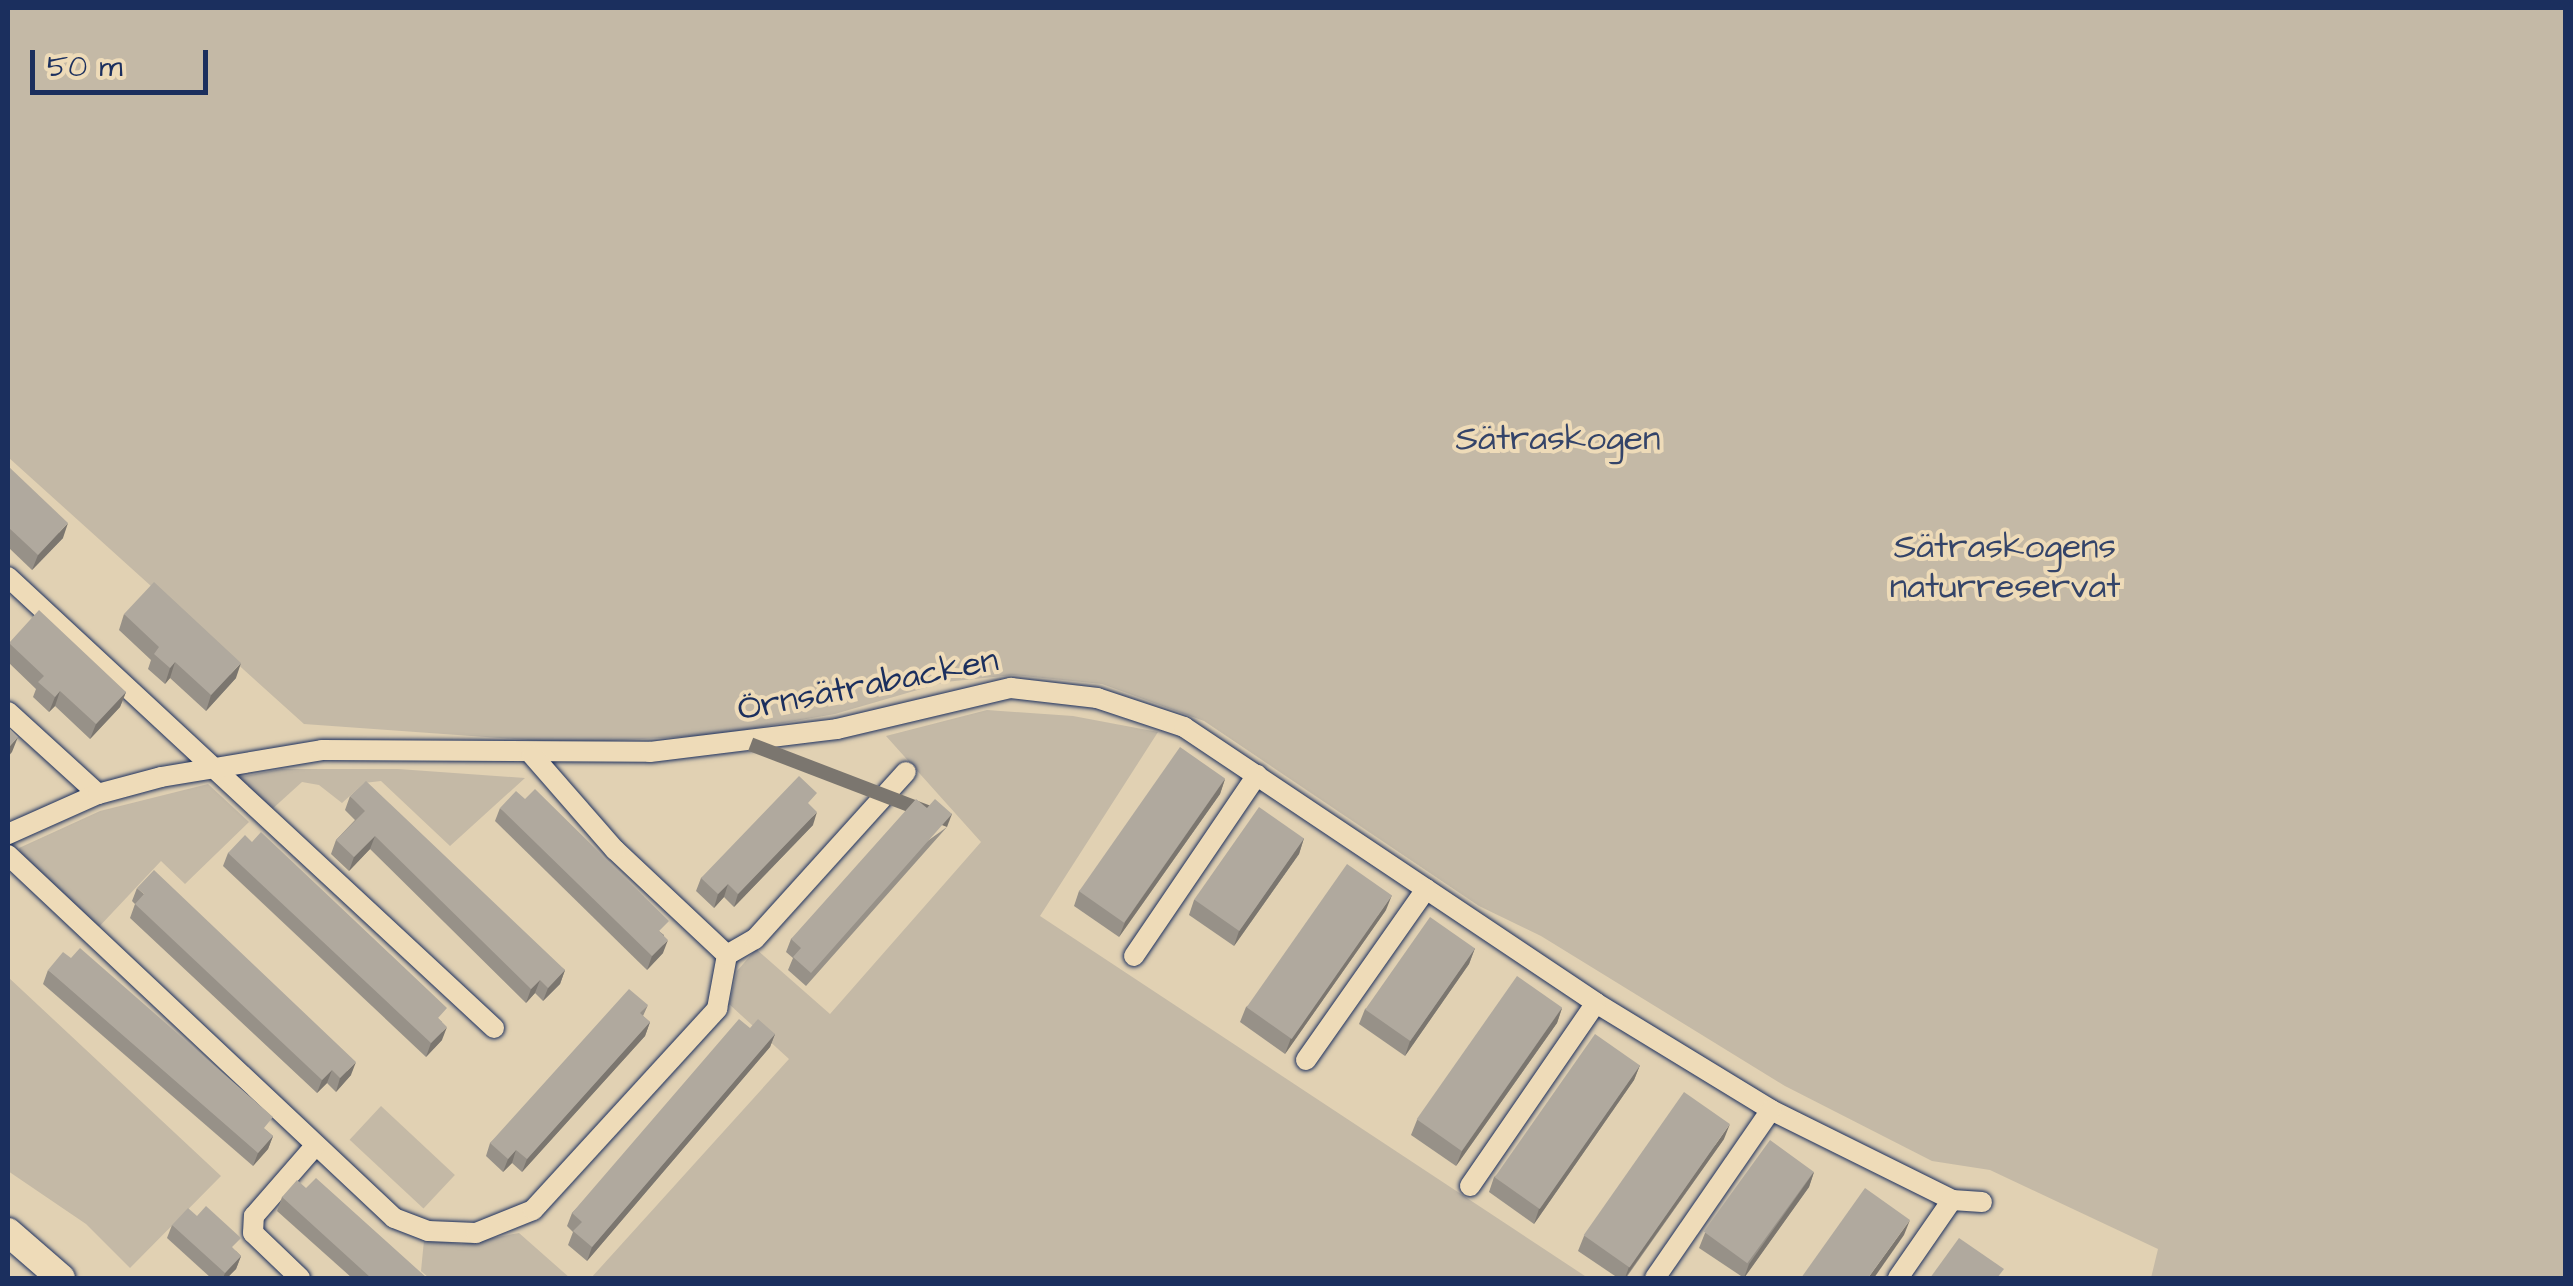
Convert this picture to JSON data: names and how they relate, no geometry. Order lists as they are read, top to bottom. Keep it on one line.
{"streets":{"street":["Örnsätrabacken"]},"parks":["Sätraskogen","Sätraskogens naturreservat"],"scale_bar":"50 m"}
